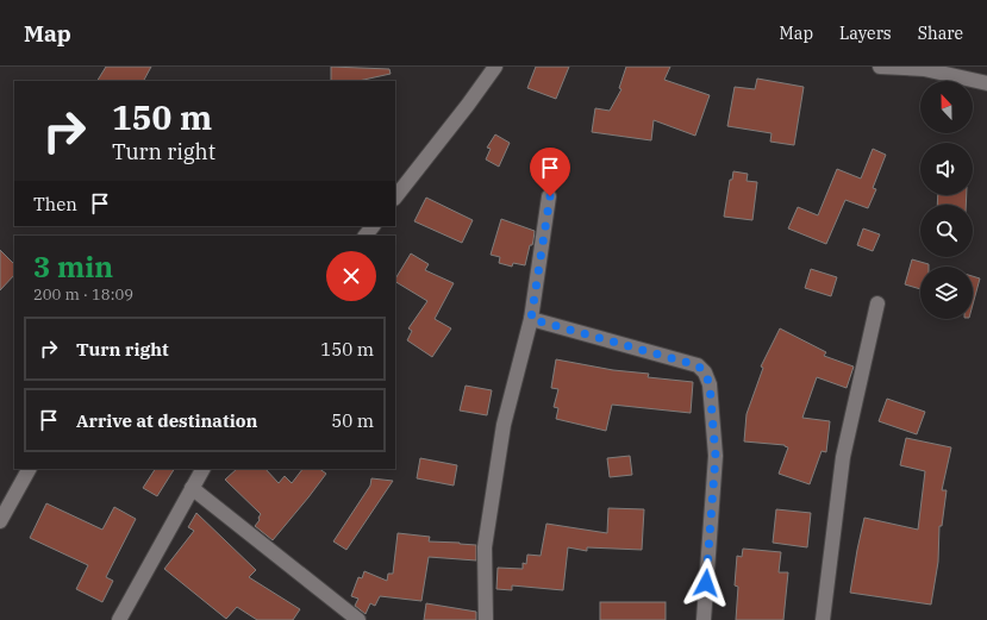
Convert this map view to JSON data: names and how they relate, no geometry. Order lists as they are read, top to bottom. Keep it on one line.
{"north":"top","page":{"header":"Map","nav":["Map","Layers","Share"],"turn":["150 m","Turn right"],"then":"Then","heading":["3 min","200 m · 18:09"],"list":[{"name":"Turn right","value":"150 m"},{"name":"Arrive at destination","value":"50 m"}]}}
